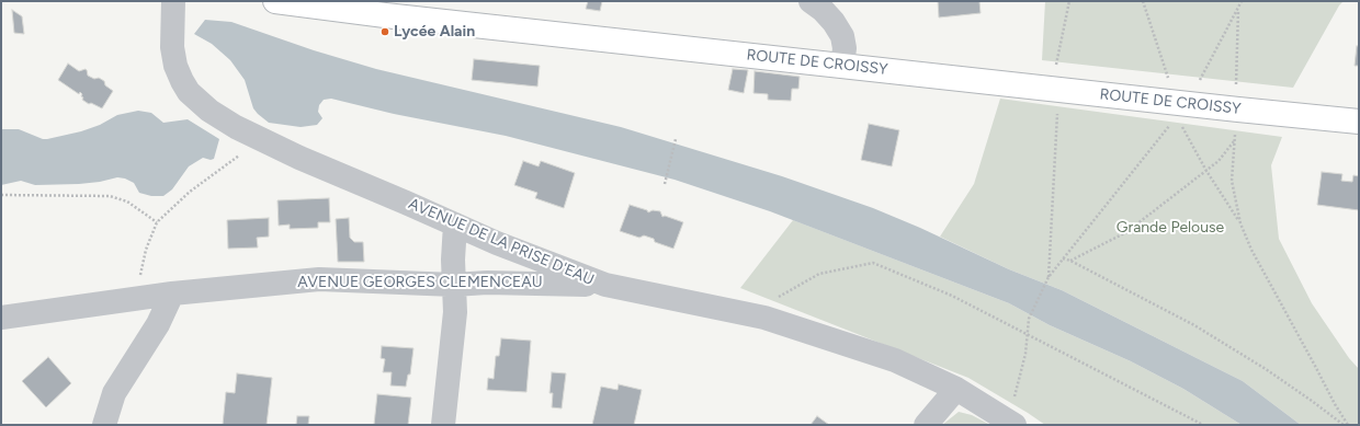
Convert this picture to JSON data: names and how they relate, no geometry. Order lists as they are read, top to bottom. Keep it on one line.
{"streets":{"main road":["ROUTE DE CROISSY"],"street":["AVENUE DE LA PRISE D'EAU","AVENUE GEORGES CLEMENCEAU"]},"crossings":[["AVENUE DE LA PRISE D'EAU","AVENUE GEORGES CLEMENCEAU"]],"parks":["Grande Pelouse"],"places":["Lycée Alain"]}
